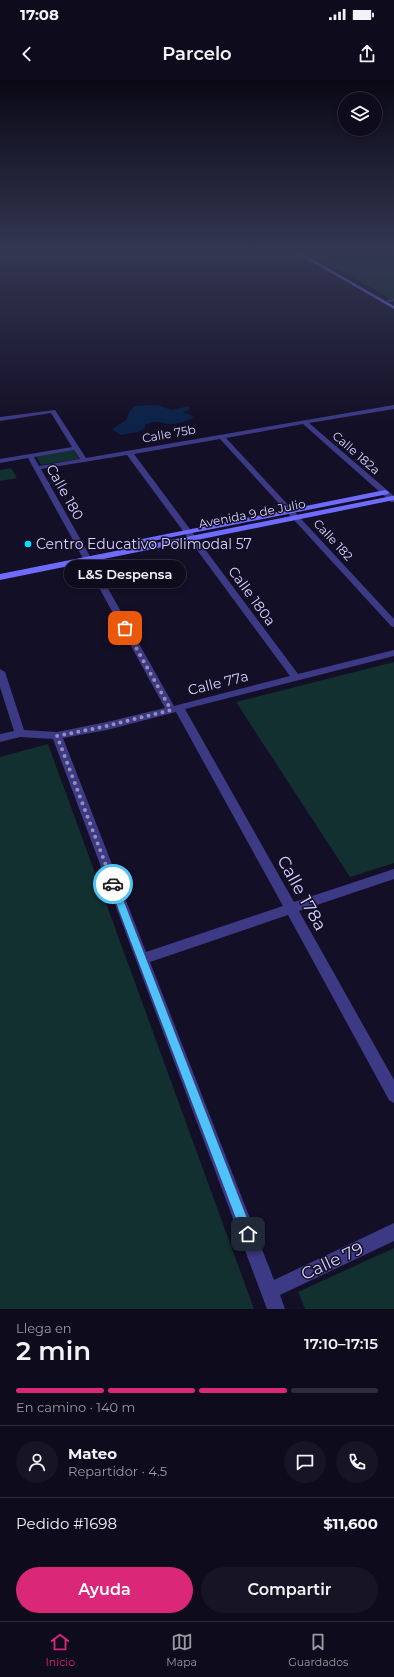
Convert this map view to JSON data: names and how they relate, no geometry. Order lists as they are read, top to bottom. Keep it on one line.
{"streets":{"main road":["Avenida 9 de Julio"],"street":["Calle 75b","Calle 182a","Calle 180","Calle 182","Calle 180a","Calle 77a","Calle 178a","Calle 79"]},"crossings":[["Calle 75b","Calle 182a"],["Calle 75b","Calle 180"],["Calle 75b","Calle 182"],["Calle 75b","Calle 180a"],["Calle 182a","Avenida 9 de Julio"],["Calle 180","Avenida 9 de Julio"],["Calle 180","Calle 77a"],["Calle 180","Calle 178a"],["Avenida 9 de Julio","Calle 182"],["Avenida 9 de Julio","Calle 180a"],["Calle 180a","Calle 77a"],["Calle 77a","Calle 178a"]],"places":["Centro Educativo Polimodal 57","L&S Despensa"],"page":{"status":"17:08","header":"Parcelo","bubble":"L&S Despensa","heading":["2 min","Llega en","17:10–17:15"],"panel":["Mateo","Repartidor · 4.5","Pedido #1698","$11,600"],"bar":"En camino · 140 m","buttons":["Ayuda","Compartir"],"tabs":["Inicio","Mapa","Guardados"]}}
